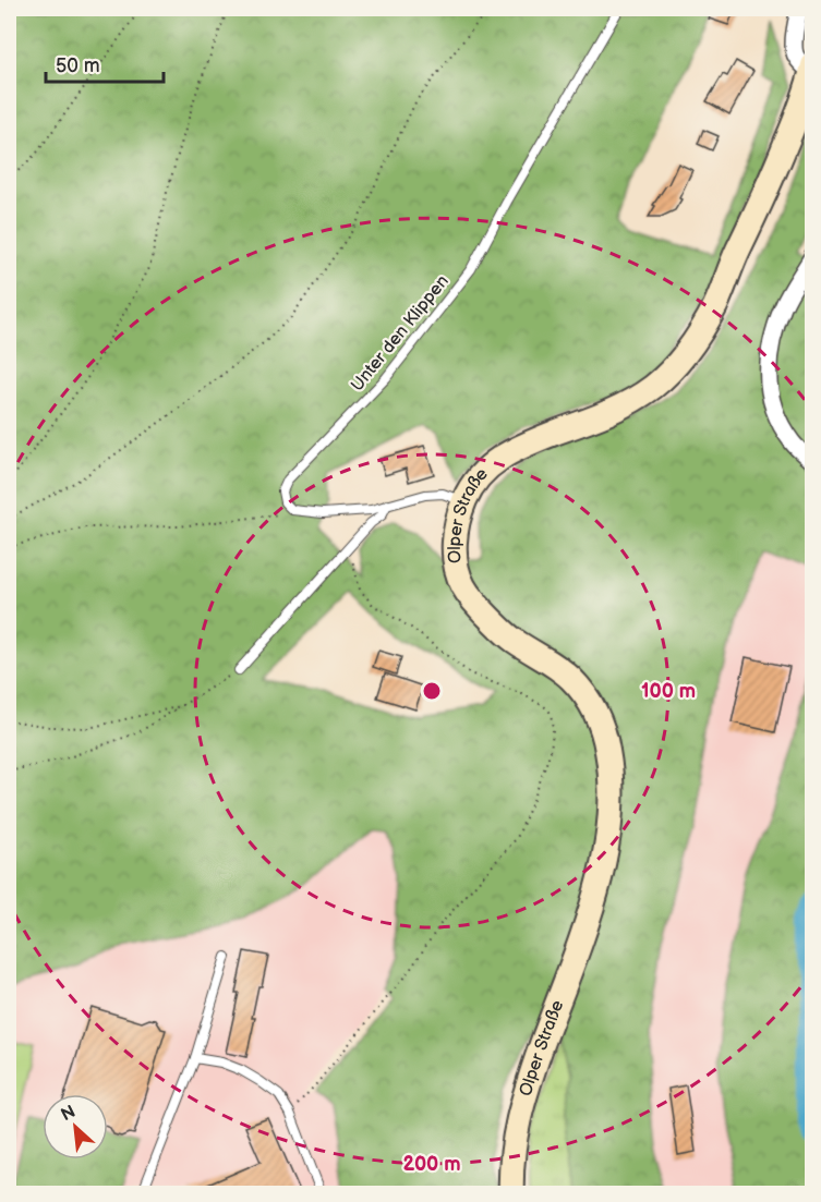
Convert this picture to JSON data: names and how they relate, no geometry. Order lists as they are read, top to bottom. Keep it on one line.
{"streets":{"main road":["Olper Straße"],"lane":["Unter den Klippen"]},"scale_bar":"50 m","north":"top left","rings":["100 m","200 m"]}
